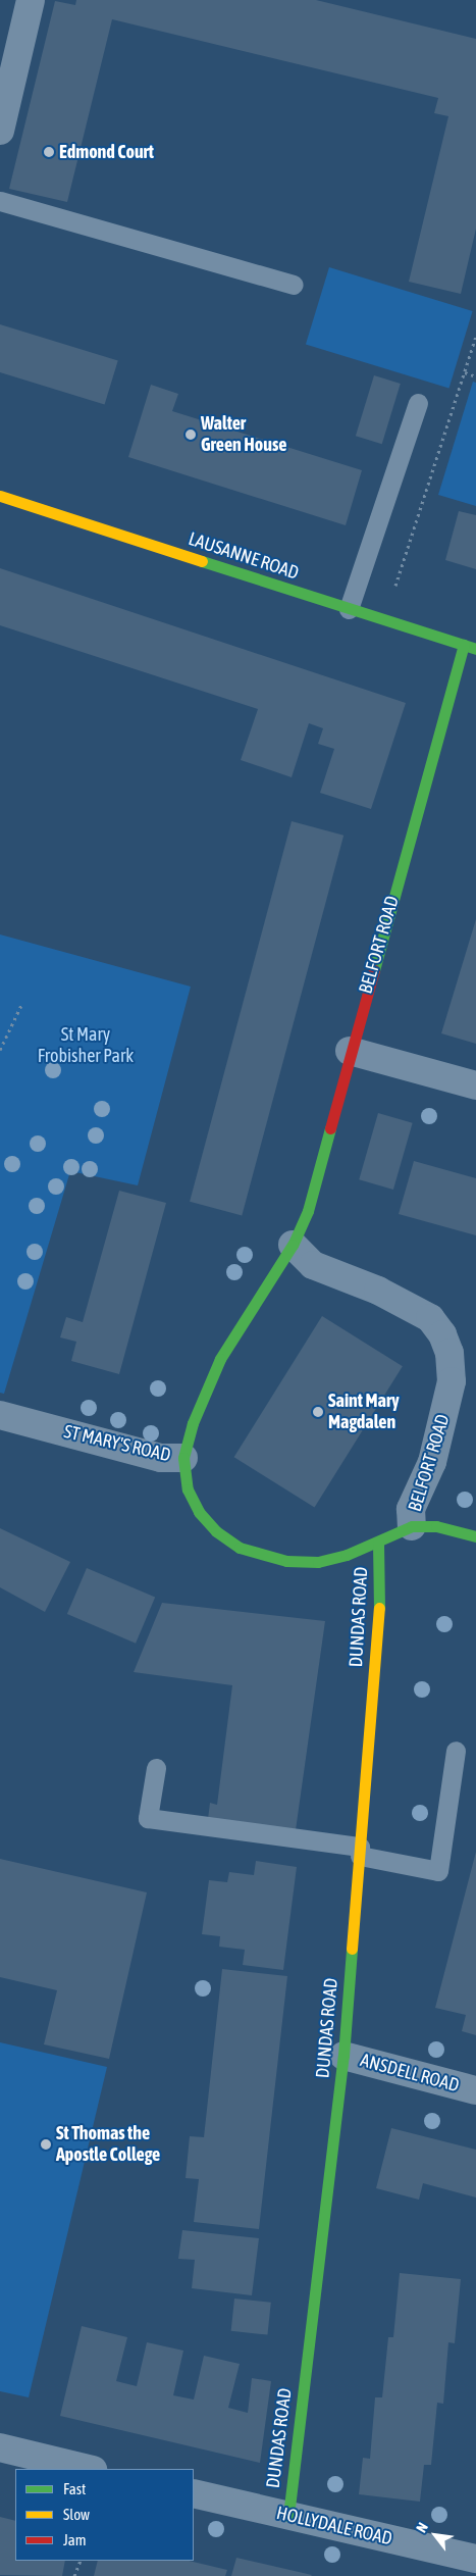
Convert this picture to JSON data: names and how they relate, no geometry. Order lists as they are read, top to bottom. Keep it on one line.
{"streets":{"street":["LAUSANNE ROAD","BELFORT ROAD","ST MARY'S ROAD","DUNDAS ROAD","ANSDELL ROAD","HOLLYDALE ROAD"]},"crossings":[["LAUSANNE ROAD","BELFORT ROAD"],["BELFORT ROAD","ST MARY'S ROAD"],["ST MARY'S ROAD","DUNDAS ROAD"],["DUNDAS ROAD","ANSDELL ROAD"],["DUNDAS ROAD","HOLLYDALE ROAD"]],"parks":["St Mary Frobisher Park"],"places":["Edmond Court","Walter Green House","Saint Mary Magdalen","St Thomas the Apostle College"],"legend":["Fast","Slow","Jam"],"north":"top left"}
